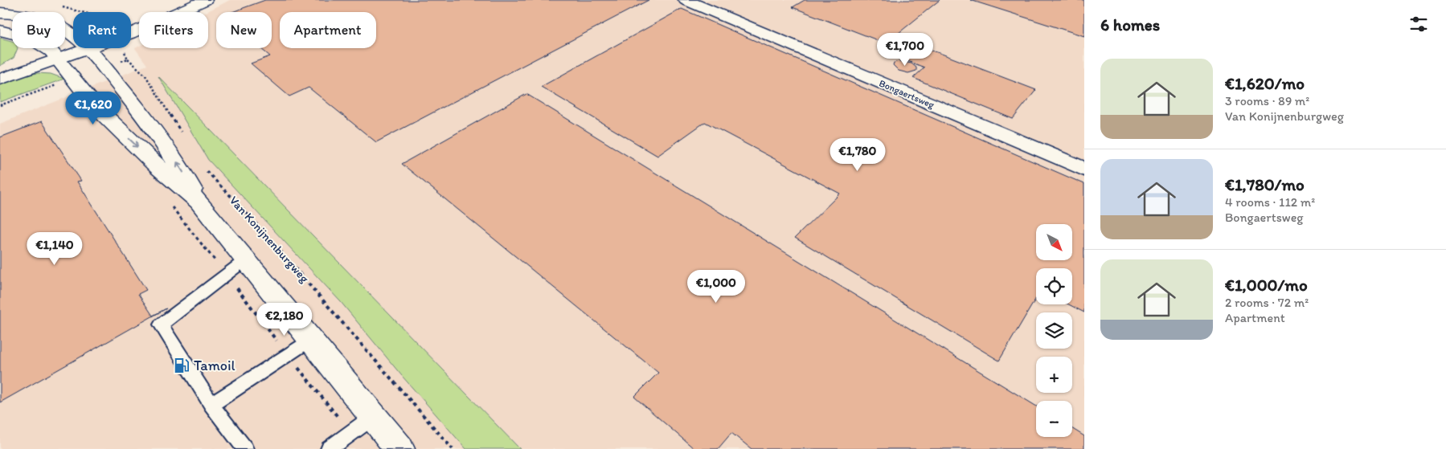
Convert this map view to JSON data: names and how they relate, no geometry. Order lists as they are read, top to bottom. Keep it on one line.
{"streets":{"street":["Bongaertsweg"],"path":["Van Konijnenburgweg"]},"places":{"fuel station":["Tamoil"]},"north":"bottom right","page":{"heading":"6 homes","chip":["Buy","Rent","Filters","New","Apartment"],"price":["€1,700","€1,620","€1,780","€1,140","€1,000","€2,180"],"list":[{"name":"€1,620/mo","note":"3 rooms · 89 m² · Van Konijnenburgweg"},{"name":"€1,780/mo","note":"4 rooms · 112 m² · Bongaertsweg"},{"name":"€1,000/mo","note":"2 rooms · 72 m² · Apartment"}],"map_buttons":["+","−"]}}
